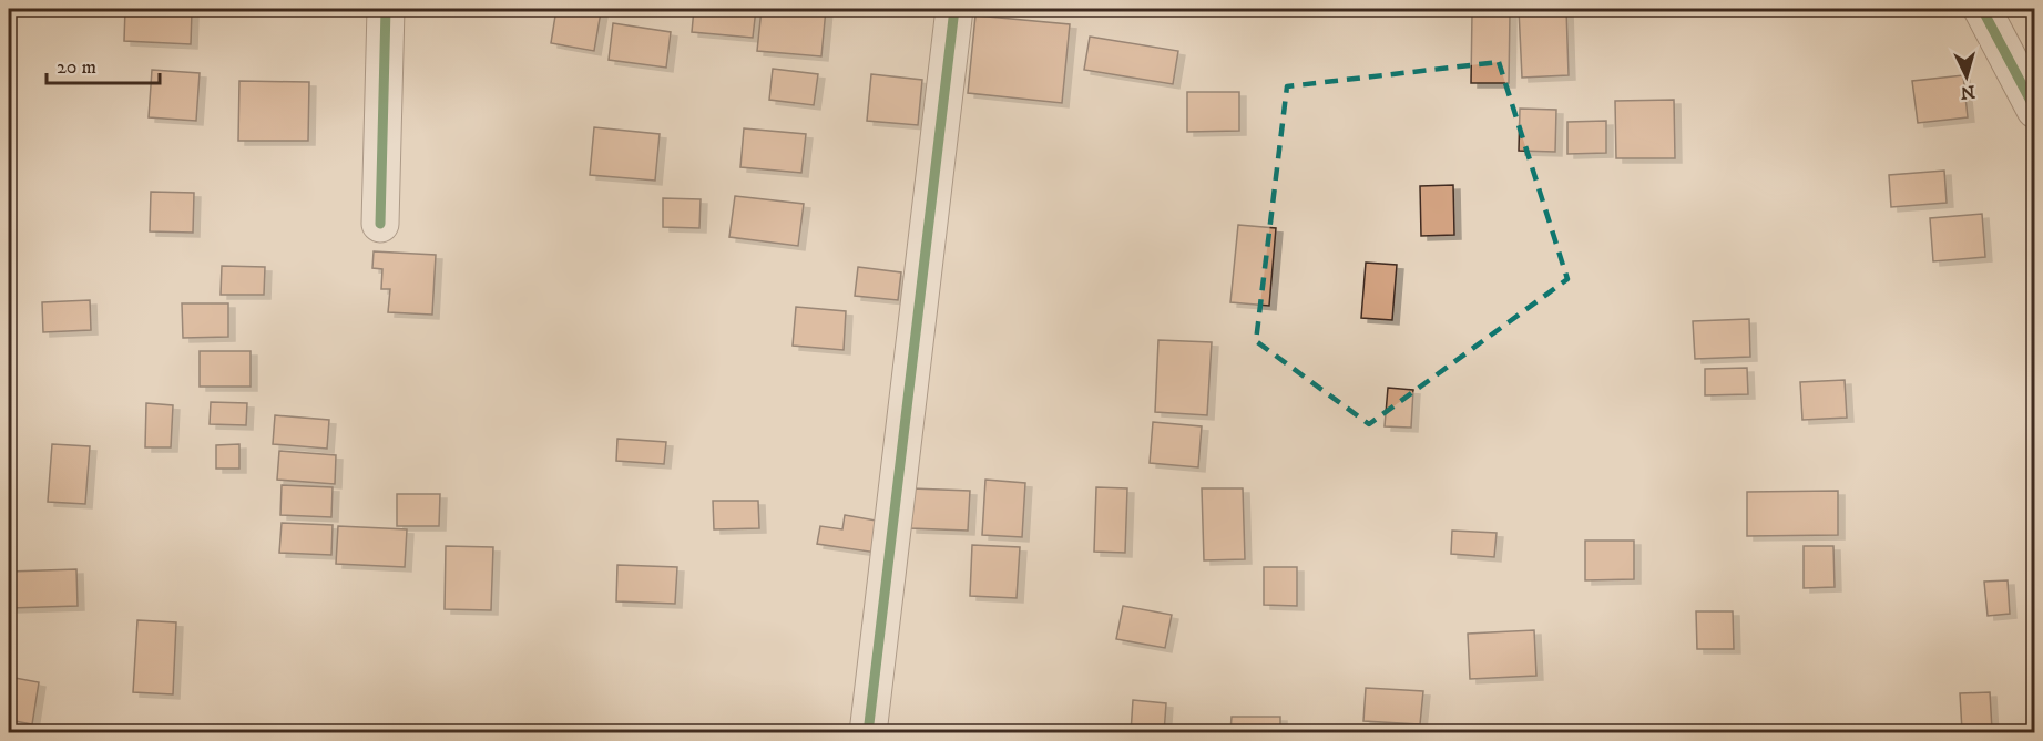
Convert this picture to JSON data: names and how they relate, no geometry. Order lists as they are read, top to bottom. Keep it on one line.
{"scale_bar":"20 m","north":"bottom"}
